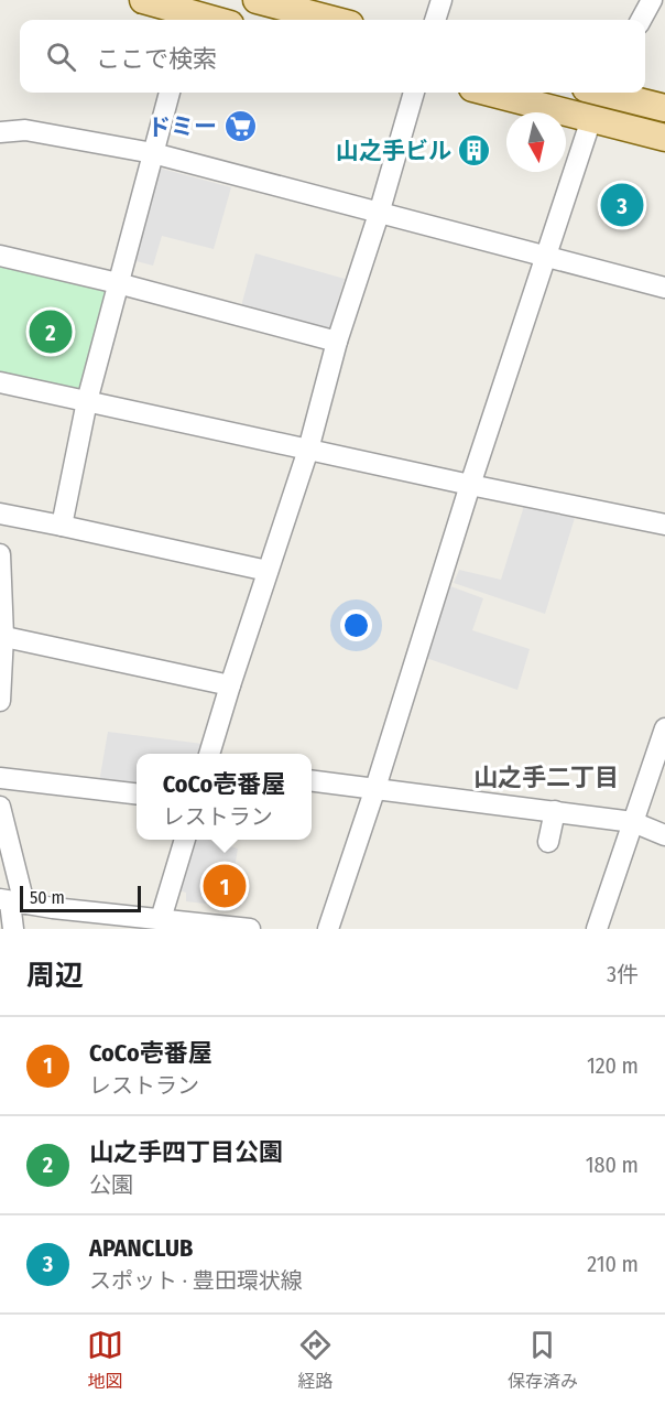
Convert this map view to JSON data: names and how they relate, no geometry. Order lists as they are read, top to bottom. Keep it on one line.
{"districts":["山之手二丁目"],"places":{"supermarket":["ドミー"],"building":["山之手ビル"]},"scale_bar":"50 m","north":"bottom","page":{"search":"ここで検索","pins":["3","2","1"],"popup":["CoCo壱番屋","レストラン"],"scale":"50 m","heading":["周辺","3件"],"list":[{"mark":"1","name":"CoCo壱番屋","note":"レストラン","value":"120 m"},{"mark":"2","name":"山之手四丁目公園","note":"公園","value":"180 m"},{"mark":"3","name":"APANCLUB","note":"スポット · 豊田環状線","value":"210 m"}],"nav":["地図","経路","保存済み"]}}
